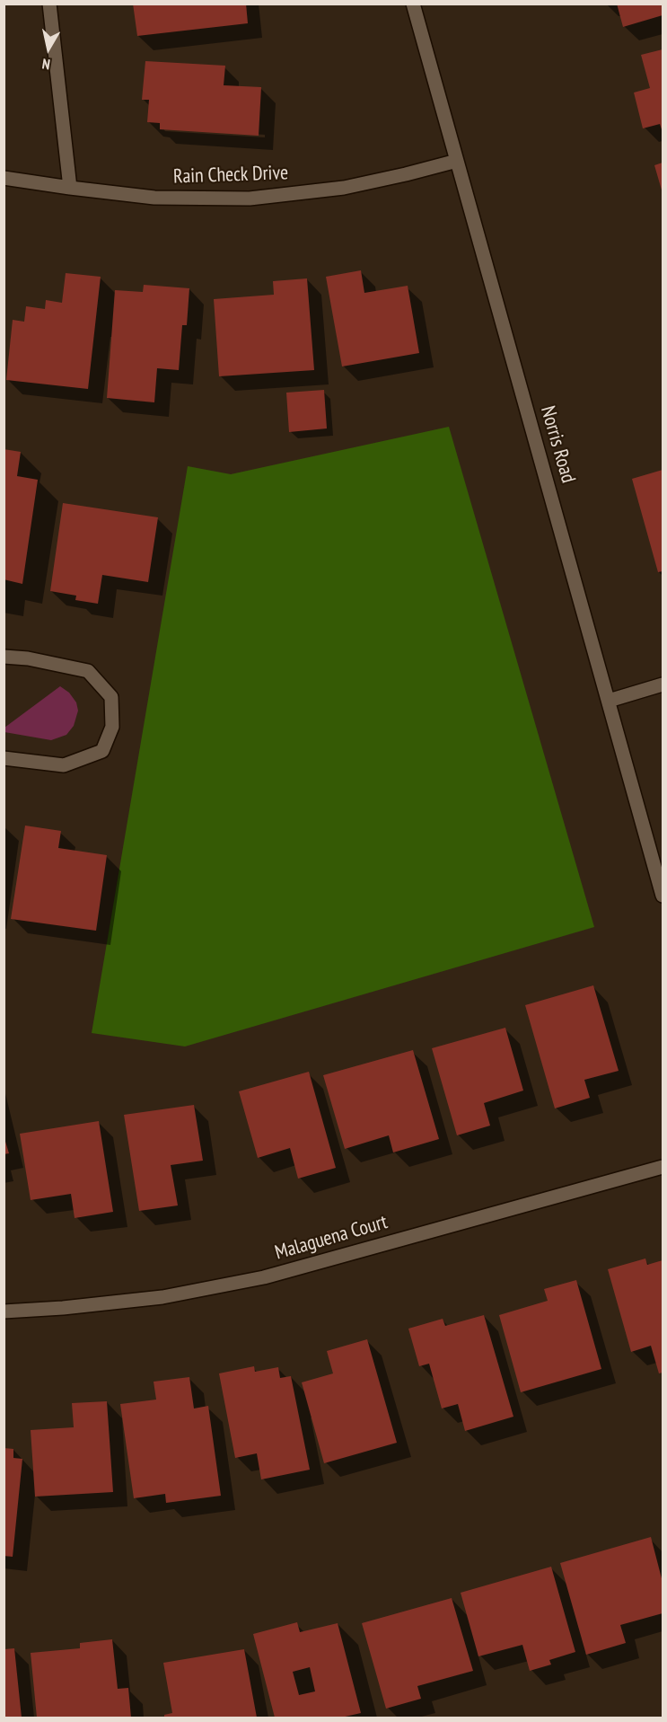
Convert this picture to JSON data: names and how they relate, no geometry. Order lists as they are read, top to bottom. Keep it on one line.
{"streets":{"street":["Rain Check Drive","Norris Road","Malaguena Court"]},"crossings":[["Rain Check Drive","Norris Road"]],"north":"bottom"}
